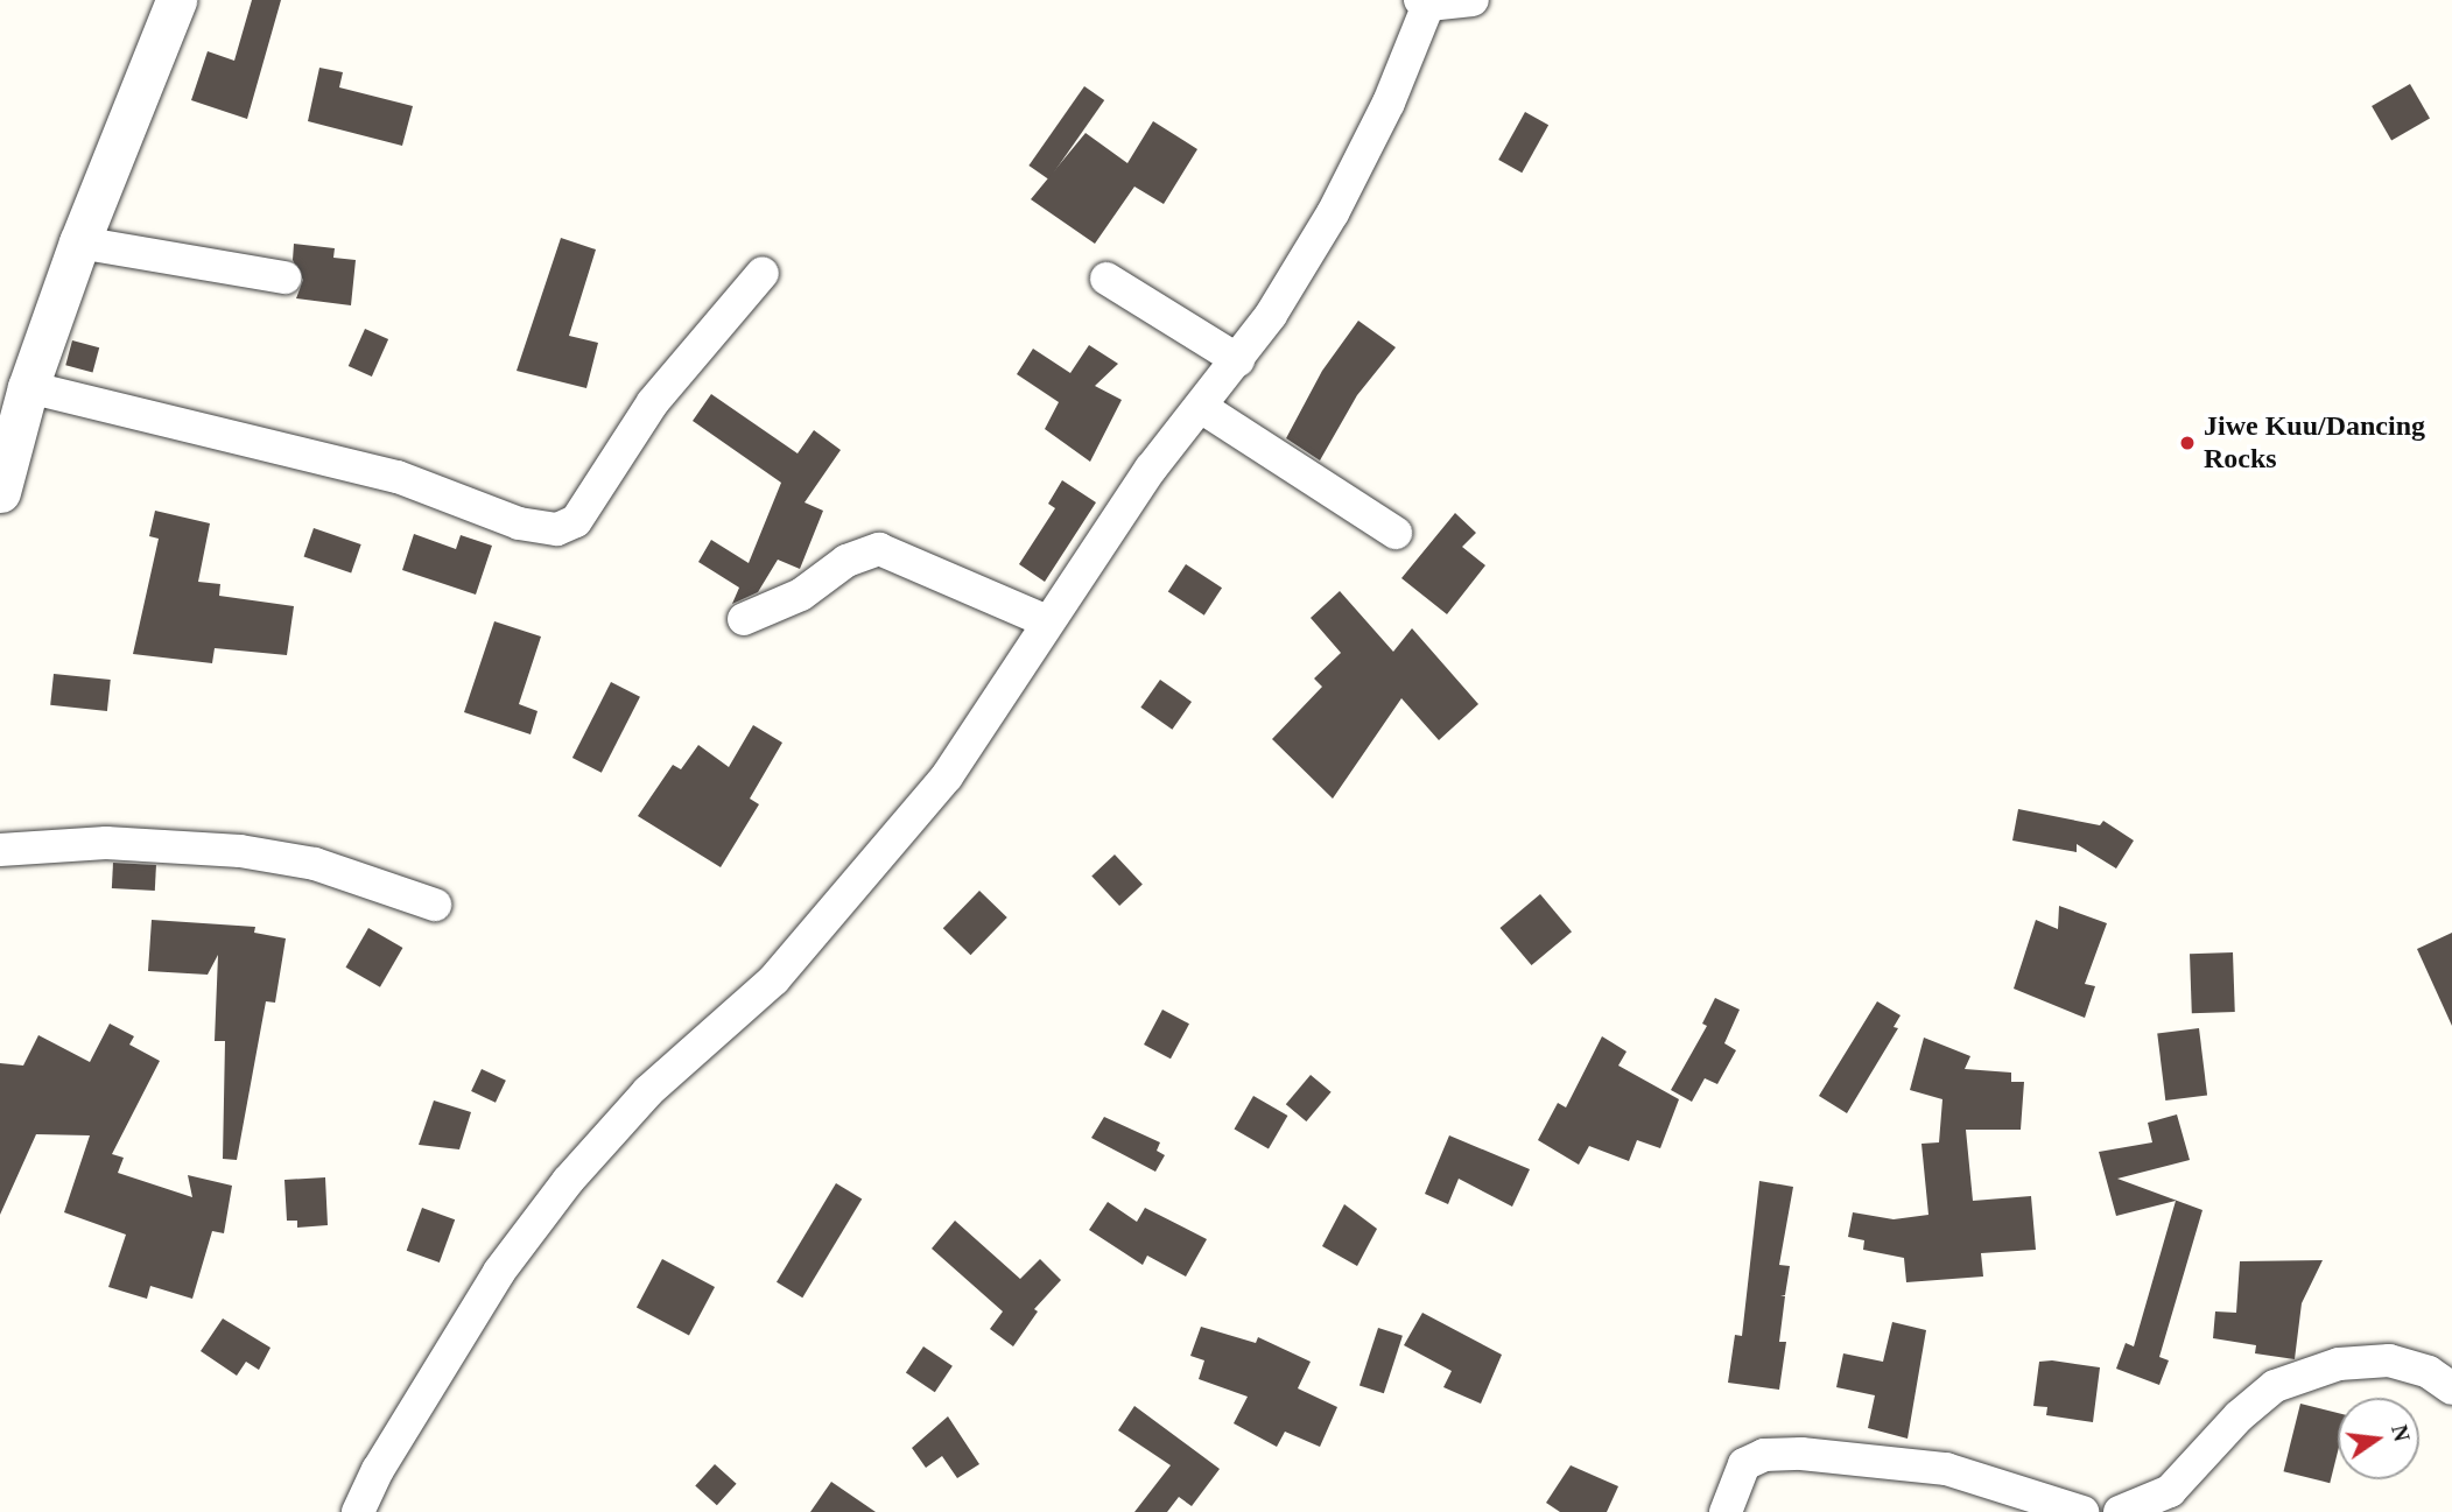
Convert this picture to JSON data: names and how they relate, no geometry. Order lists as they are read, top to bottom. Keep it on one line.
{"places":["Jiwe Kuu/Dancing Rocks"],"north":"right"}
